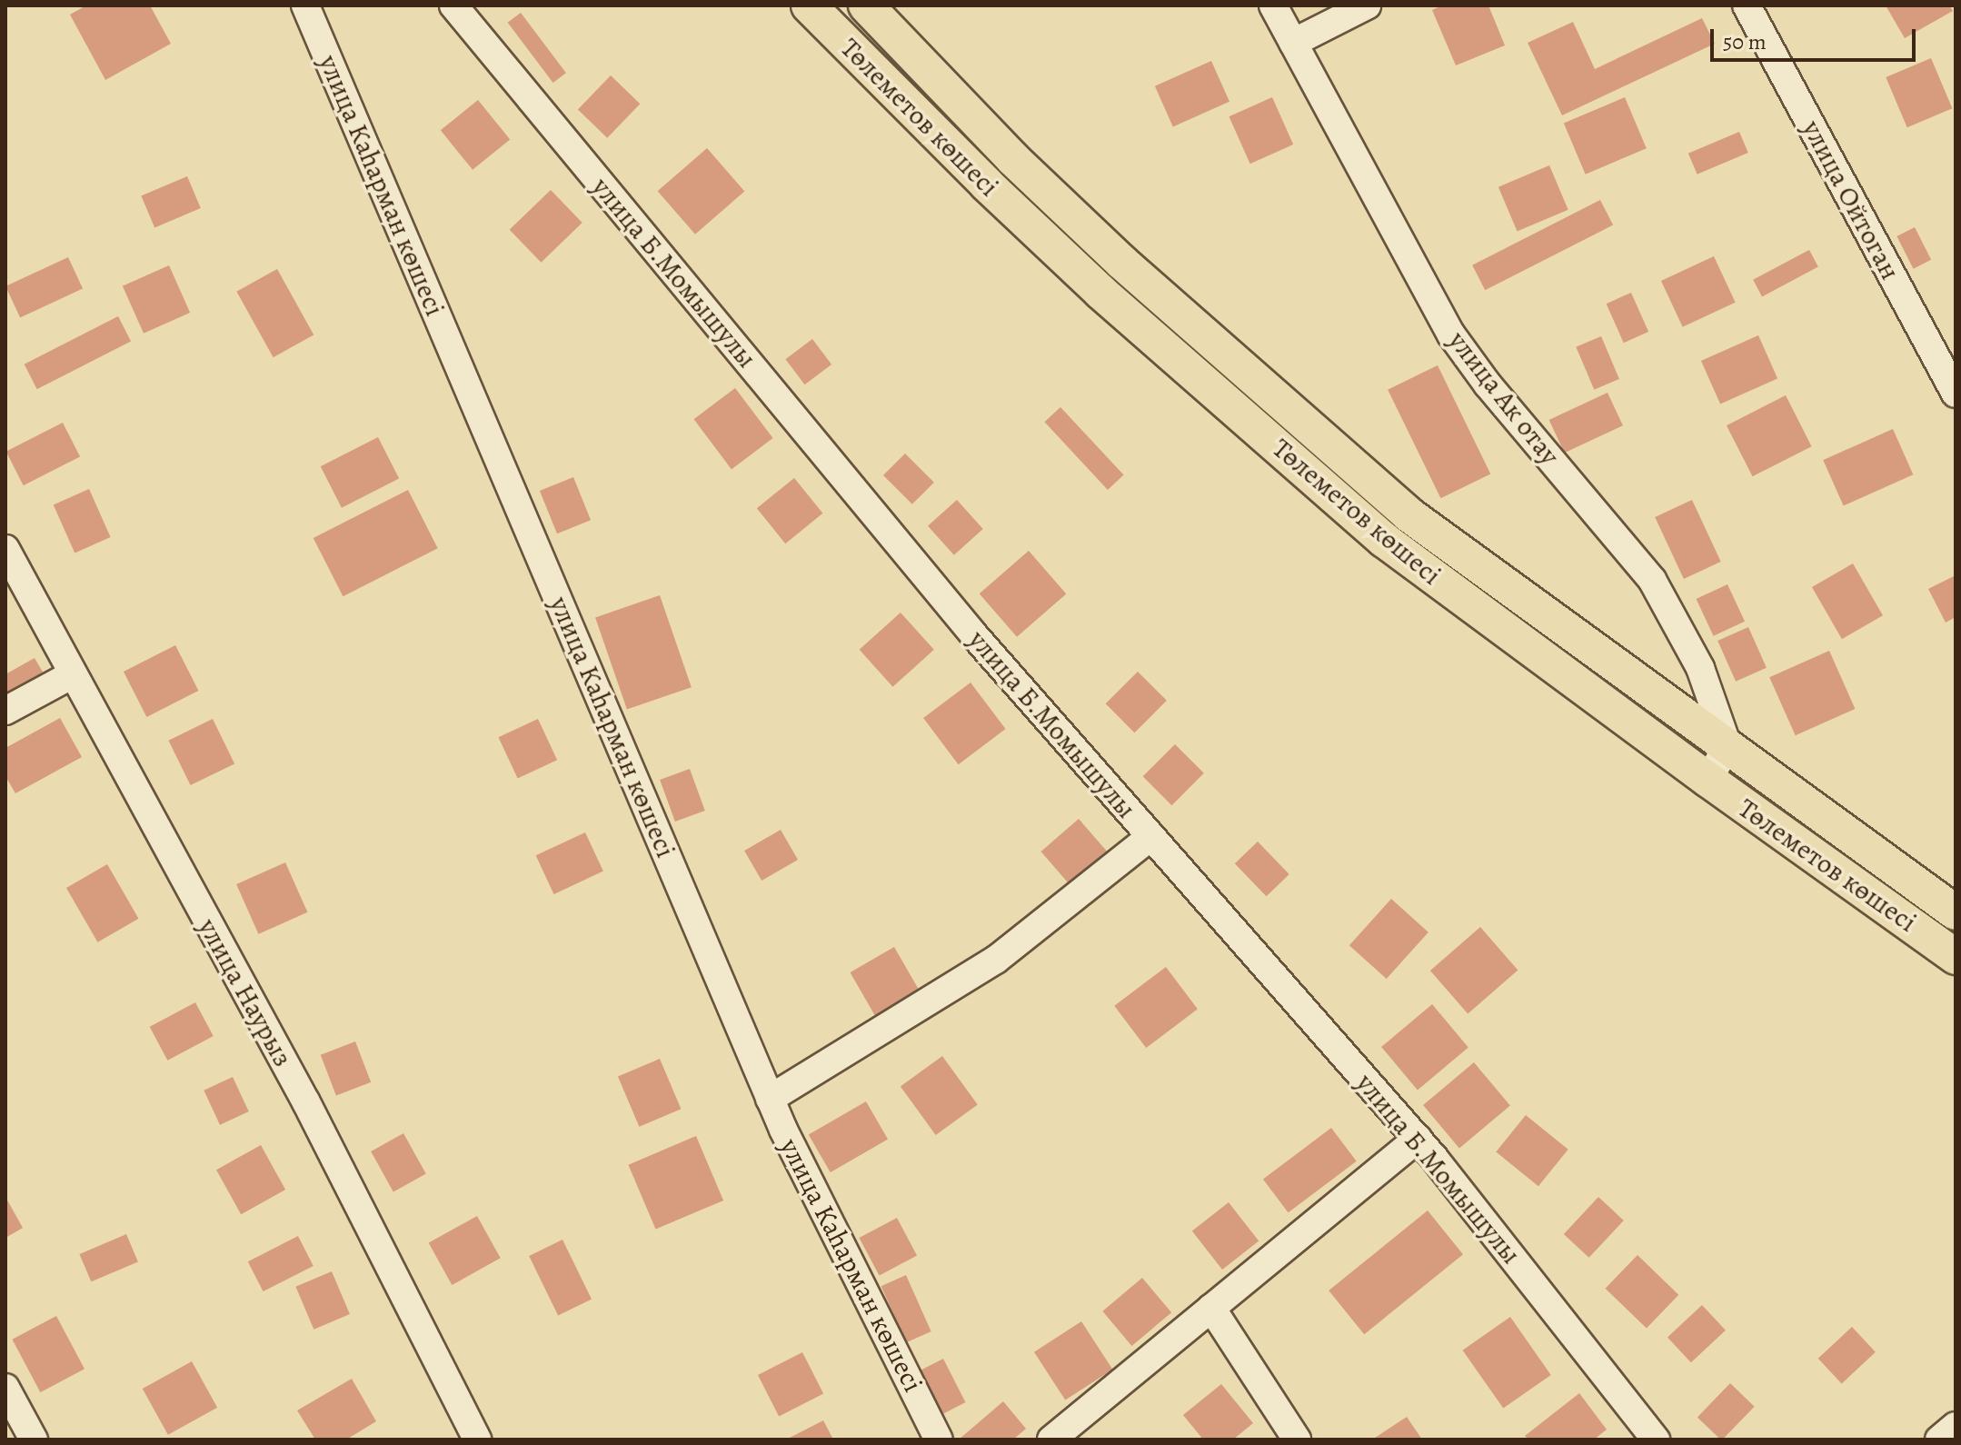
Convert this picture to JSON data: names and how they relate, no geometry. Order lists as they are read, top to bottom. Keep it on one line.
{"streets":{"main road":["Төлеметов көшесі"],"street":["улица Каһарман көшесі","улица Ойтоган","улица Б.Момышулы","улица Ак отау","улица Наурыз"]},"crossings":[["Төлеметов көшесі","улица Ак отау"]],"scale_bar":"50 m"}
